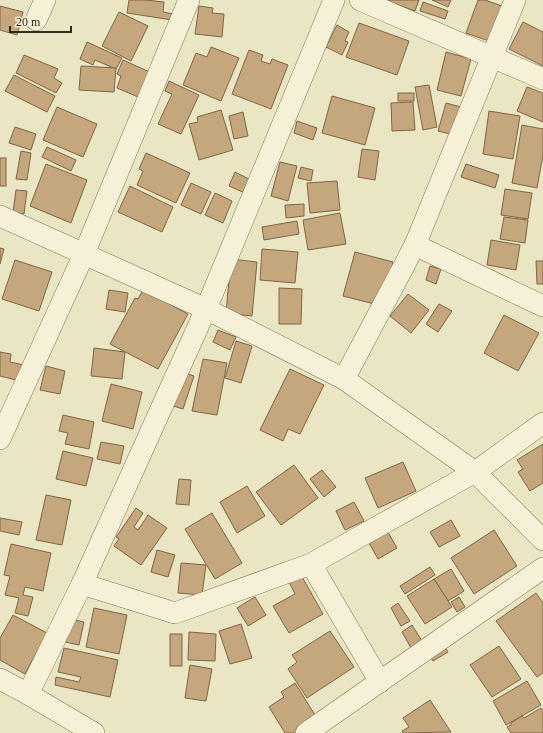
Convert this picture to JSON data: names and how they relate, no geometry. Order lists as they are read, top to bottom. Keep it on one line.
{"scale_bar":"20 m"}
